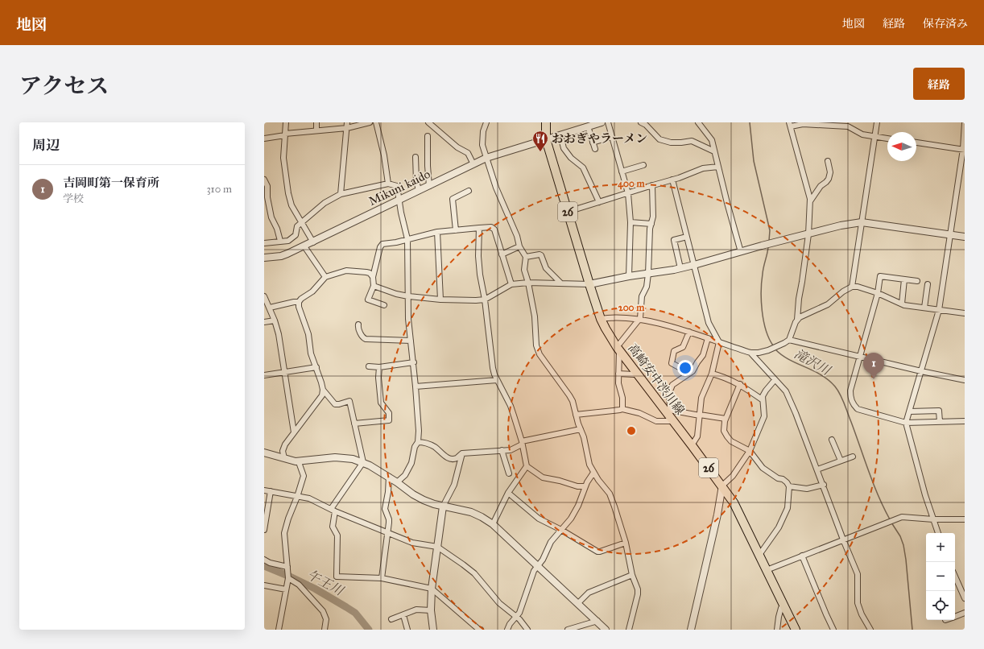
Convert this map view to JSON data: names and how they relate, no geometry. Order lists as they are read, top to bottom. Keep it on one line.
{"streets":{"main road":["26","高崎安中渋川線"],"street":["Mikuni kaido"]},"crossings":[["Mikuni kaido","高崎安中渋川線"]],"water":["滝沢川","午王川"],"places":{"restaurant":["おおぎやラーメン"]},"north":"left","page":{"header":"地図","nav":["地図","経路","保存済み"],"title":"アクセス","buttons":"経路","heading":"周辺","list":[{"mark":"1","name":"吉岡町第一保育所","note":"学校","value":"310 m"}],"pins":"1","map_buttons":["+","−"]},"rings":["400 m","200 m"]}
